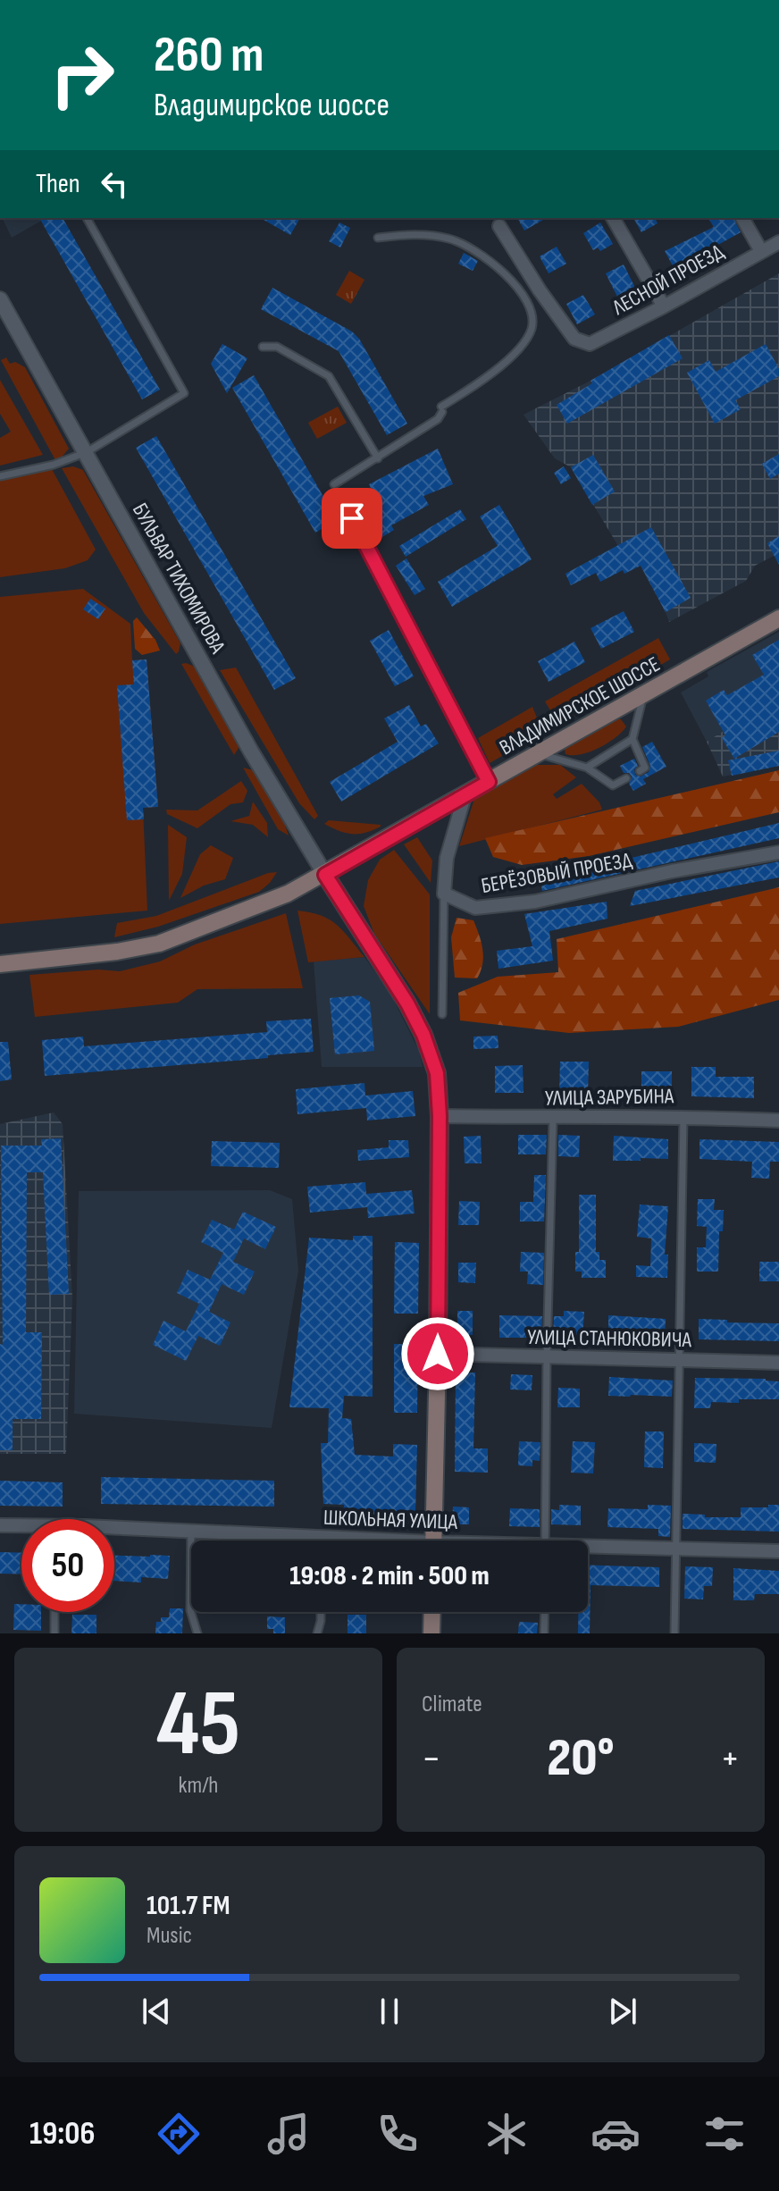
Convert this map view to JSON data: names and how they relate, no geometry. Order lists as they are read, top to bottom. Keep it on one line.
{"streets":{"main road":["ВЛАДИМИРСКОЕ ШОССЕ"],"street":["ЛЕСНОЙ ПРОЕЗД","БУЛЬВАР ТИХОМИРОВА","БЕРЁЗОВЫЙ ПРОЕЗД","УЛИЦА ЗАРУБИНА","УЛИЦА СТАНЮКОВИЧА","ШКОЛЬНАЯ УЛИЦА"]},"crossings":[["БУЛЬВАР ТИХОМИРОВА","ВЛАДИМИРСКОЕ ШОССЕ"]],"page":{"turn":["260 m","Владимирское шоссе"],"then":"Then","limit":"50","trip":"19:08 · 2 min · 500 m","tile":[["45","km/h"],"Climate"],"heat":["−","20°","+"],"song":["101.7 FM","Music"],"tabs":"19:06"}}
